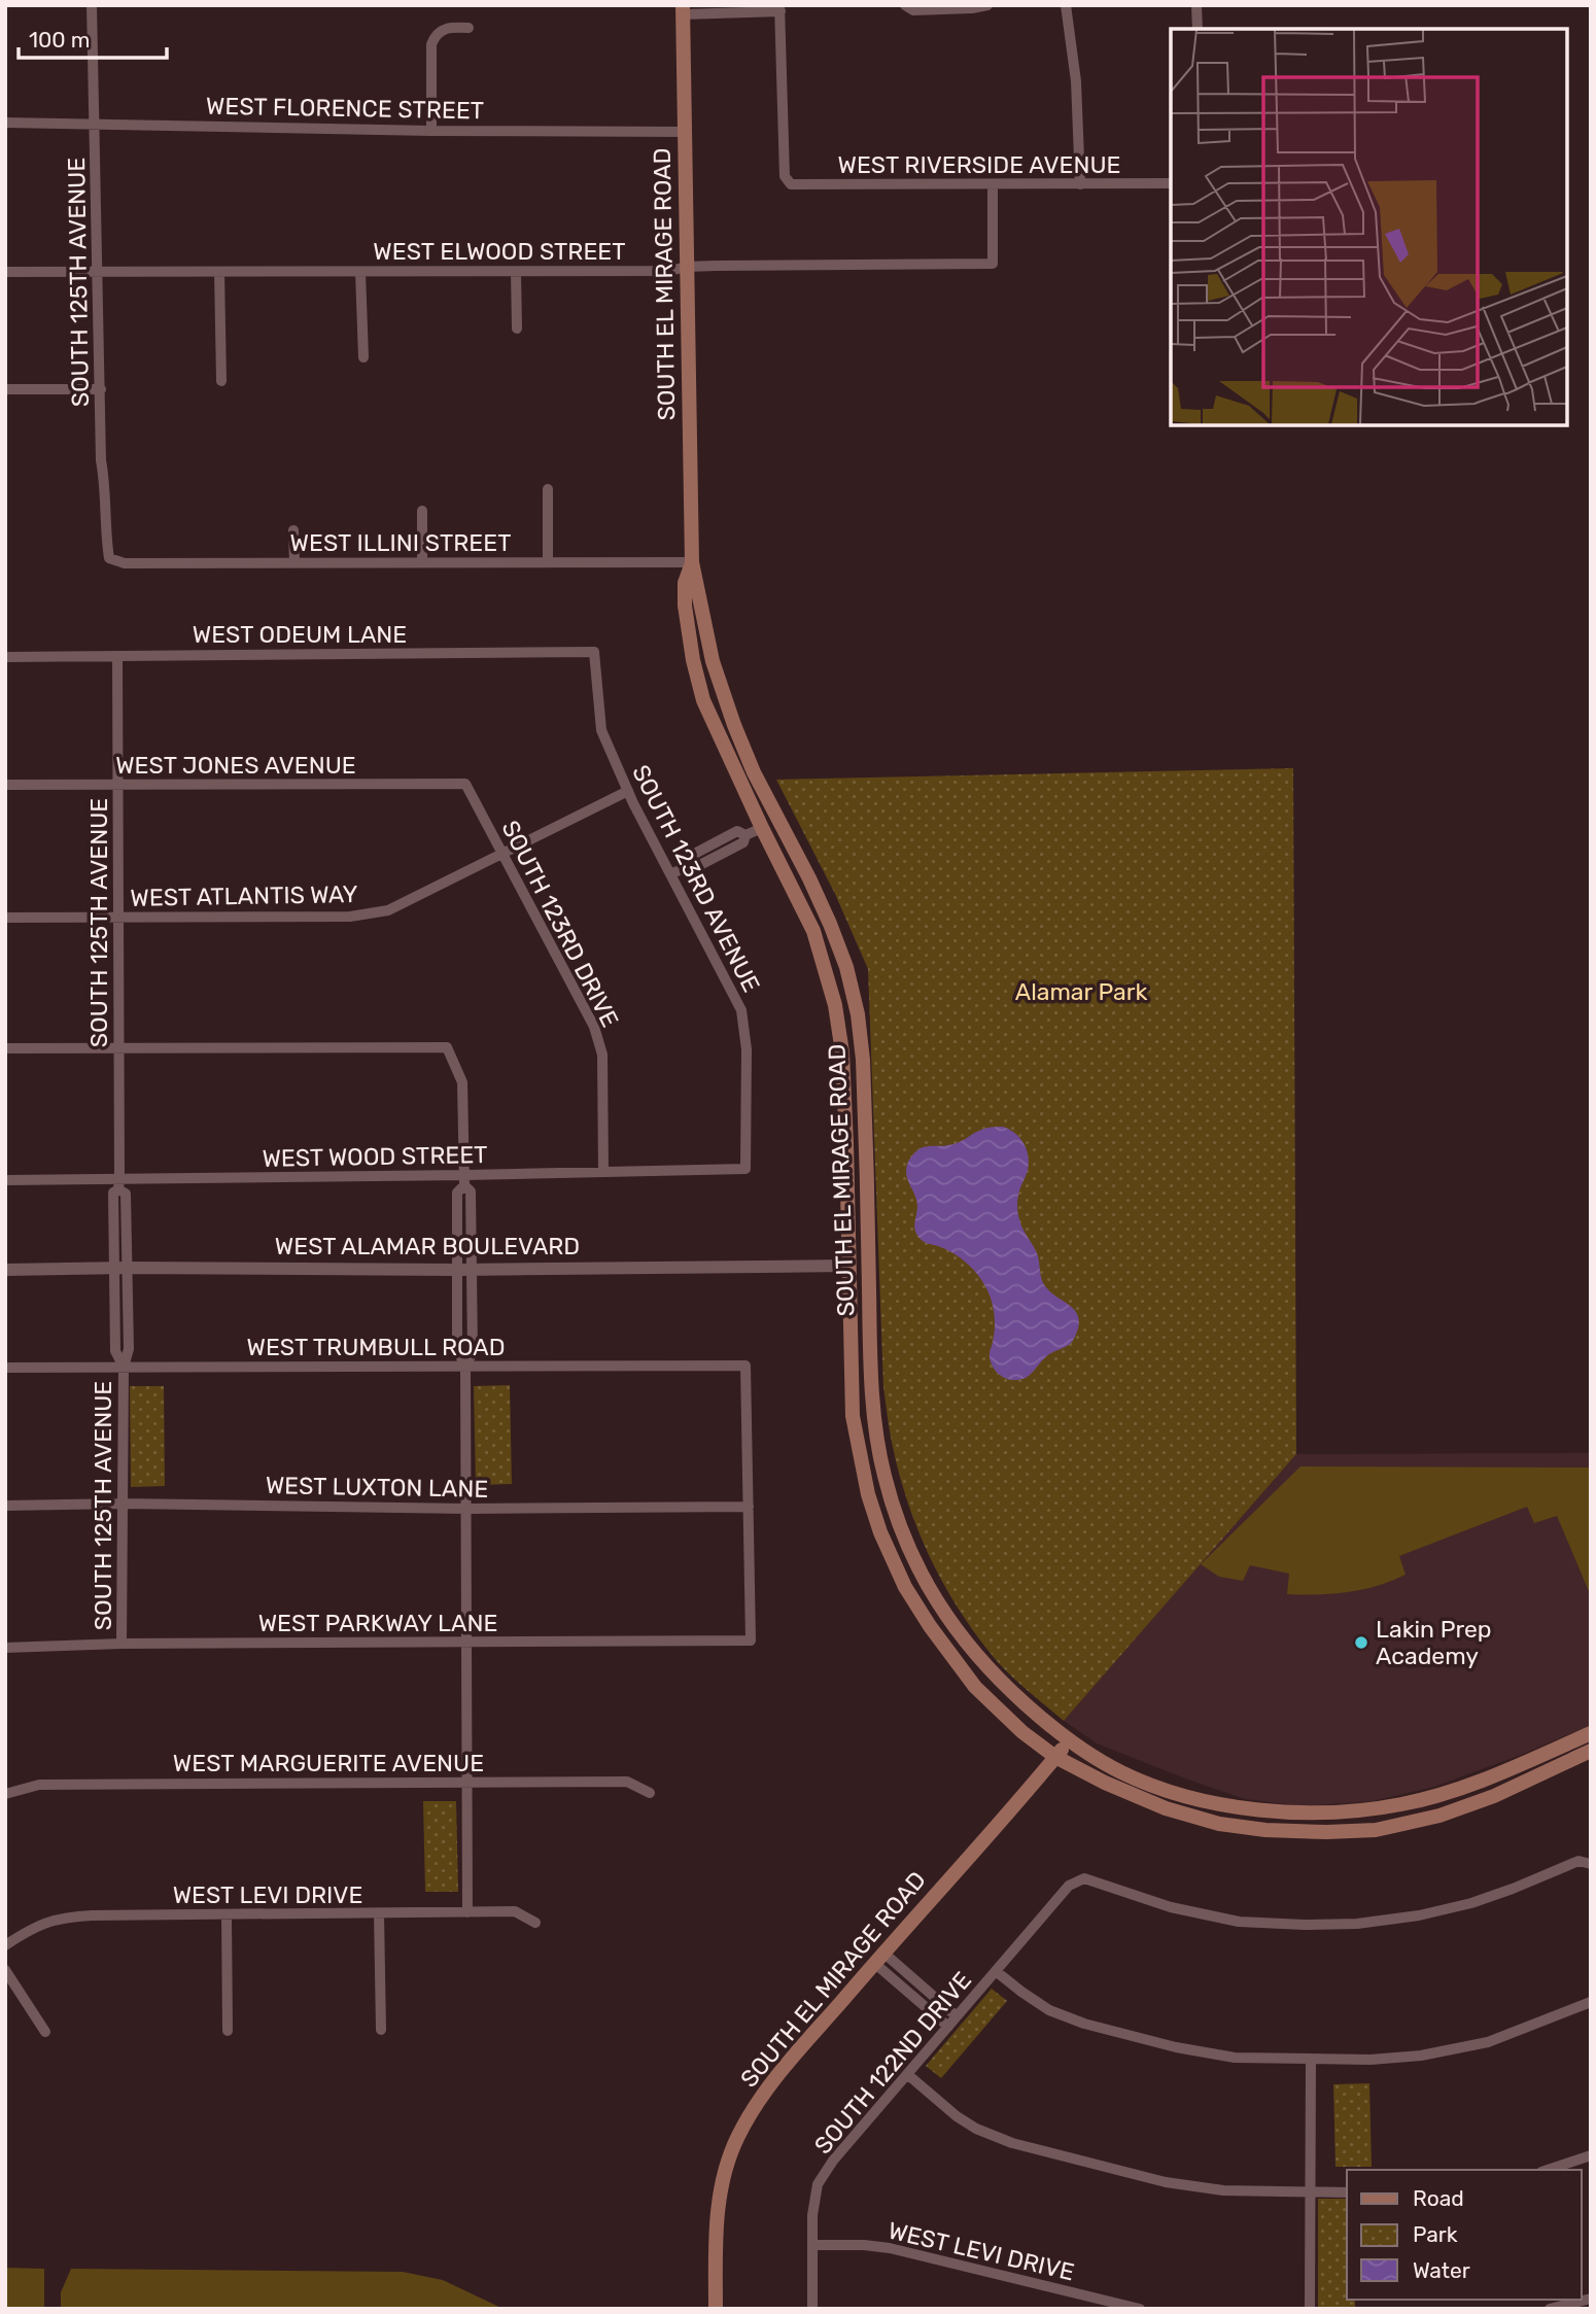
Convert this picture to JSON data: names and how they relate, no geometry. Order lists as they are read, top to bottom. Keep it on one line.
{"streets":{"main road":["SOUTH EL MIRAGE ROAD"],"street":["WEST FLORENCE STREET","WEST RIVERSIDE AVENUE","WEST ELWOOD STREET","SOUTH 125TH AVENUE","WEST ILLINI STREET","WEST ODEUM LANE","WEST JONES AVENUE","SOUTH 123RD AVENUE","WEST ATLANTIS WAY","SOUTH 123RD DRIVE","WEST WOOD STREET","WEST ALAMAR BOULEVARD","WEST TRUMBULL ROAD","WEST LUXTON LANE","WEST PARKWAY LANE","WEST MARGUERITE AVENUE","WEST LEVI DRIVE","SOUTH 122ND DRIVE"]},"crossings":[["WEST FLORENCE STREET","SOUTH 125TH AVENUE"],["WEST FLORENCE STREET","SOUTH EL MIRAGE ROAD"],["WEST RIVERSIDE AVENUE","WEST ELWOOD STREET"],["WEST ELWOOD STREET","SOUTH 125TH AVENUE"],["WEST ELWOOD STREET","SOUTH EL MIRAGE ROAD"],["SOUTH 125TH AVENUE","WEST ILLINI STREET"],["SOUTH 125TH AVENUE","WEST ODEUM LANE"],["SOUTH 125TH AVENUE","WEST JONES AVENUE"],["SOUTH 125TH AVENUE","WEST ATLANTIS WAY"],["SOUTH 125TH AVENUE","WEST WOOD STREET"],["SOUTH 125TH AVENUE","WEST ALAMAR BOULEVARD"],["SOUTH 125TH AVENUE","WEST TRUMBULL ROAD"],["SOUTH 125TH AVENUE","WEST LUXTON LANE"],["SOUTH 125TH AVENUE","WEST PARKWAY LANE"],["SOUTH EL MIRAGE ROAD","WEST ILLINI STREET"],["SOUTH EL MIRAGE ROAD","WEST ALAMAR BOULEVARD"],["WEST ODEUM LANE","SOUTH 123RD AVENUE"],["WEST JONES AVENUE","SOUTH 123RD DRIVE"],["SOUTH 123RD AVENUE","WEST ATLANTIS WAY"],["SOUTH 123RD AVENUE","WEST WOOD STREET"],["WEST ATLANTIS WAY","SOUTH 123RD DRIVE"],["SOUTH 123RD DRIVE","WEST WOOD STREET"],["WEST TRUMBULL ROAD","WEST LUXTON LANE"],["WEST TRUMBULL ROAD","WEST PARKWAY LANE"],["WEST LUXTON LANE","WEST PARKWAY LANE"],["WEST LEVI DRIVE","SOUTH 122ND DRIVE"]],"parks":["Alamar Park"],"places":["Lakin Prep Academy"],"legend":["Road","Park","Water"],"scale_bar":"100 m"}
